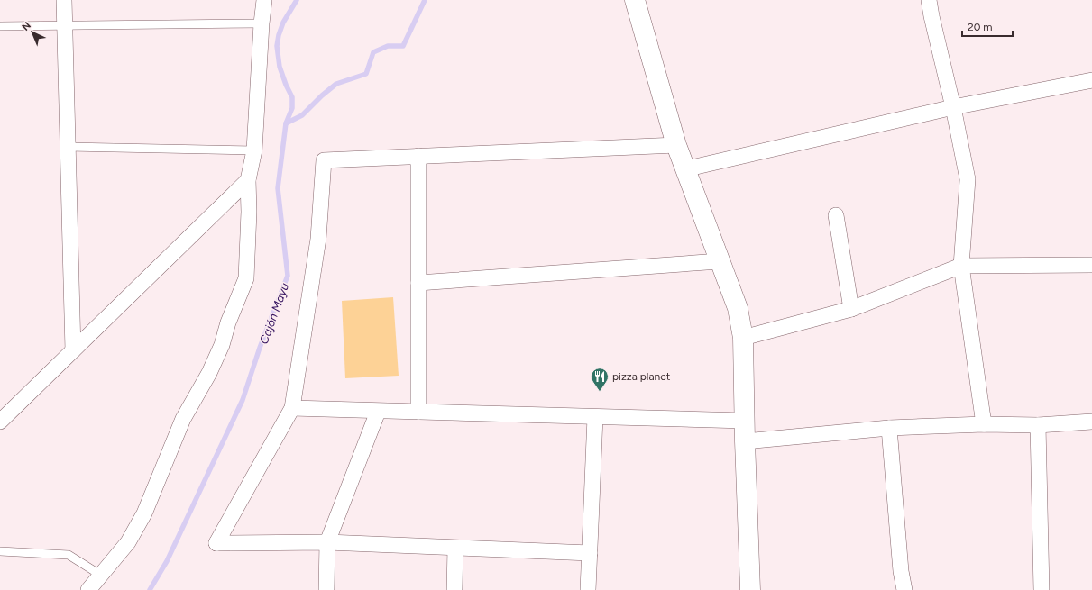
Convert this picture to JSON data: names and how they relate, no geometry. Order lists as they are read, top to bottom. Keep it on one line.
{"water":["Cajón Mayu"],"places":{"restaurant":["pizza planet"]},"scale_bar":"20 m","north":"top left"}
